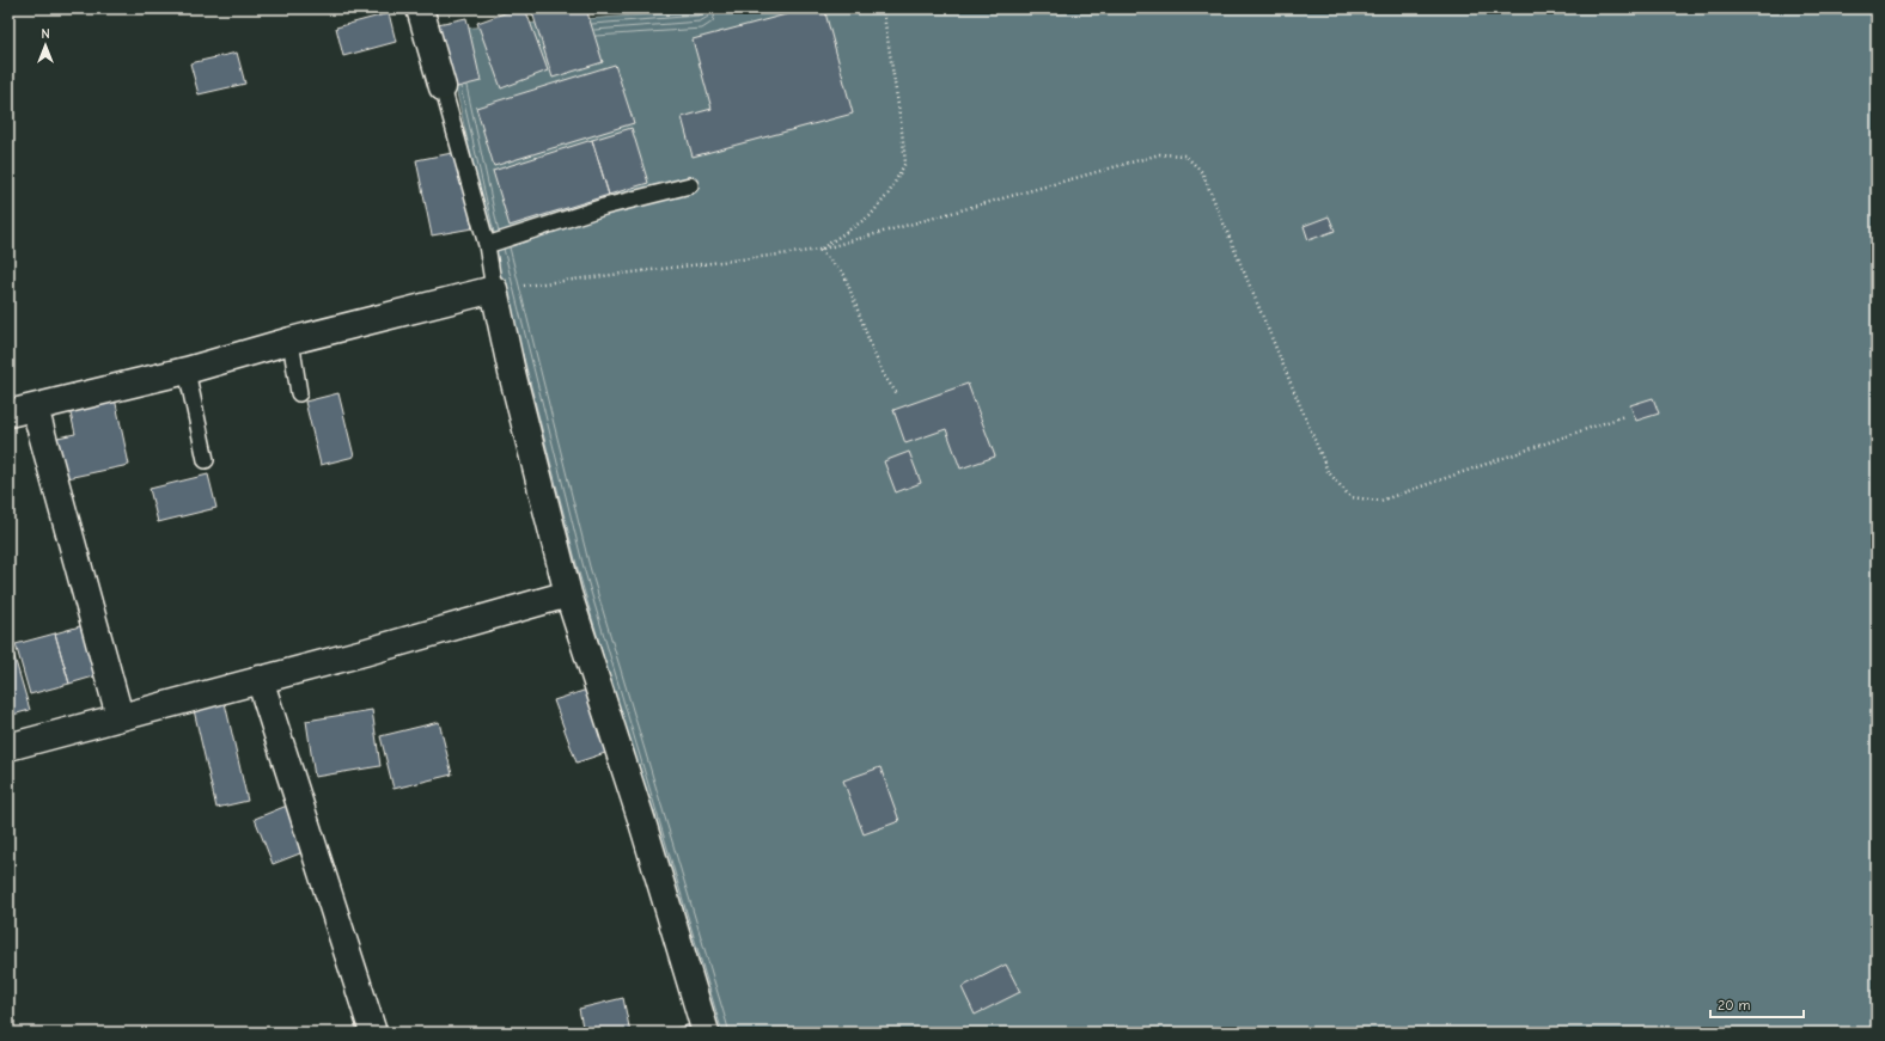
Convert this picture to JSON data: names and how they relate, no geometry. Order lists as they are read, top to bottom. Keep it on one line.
{"scale_bar":"20 m","north":"top"}
